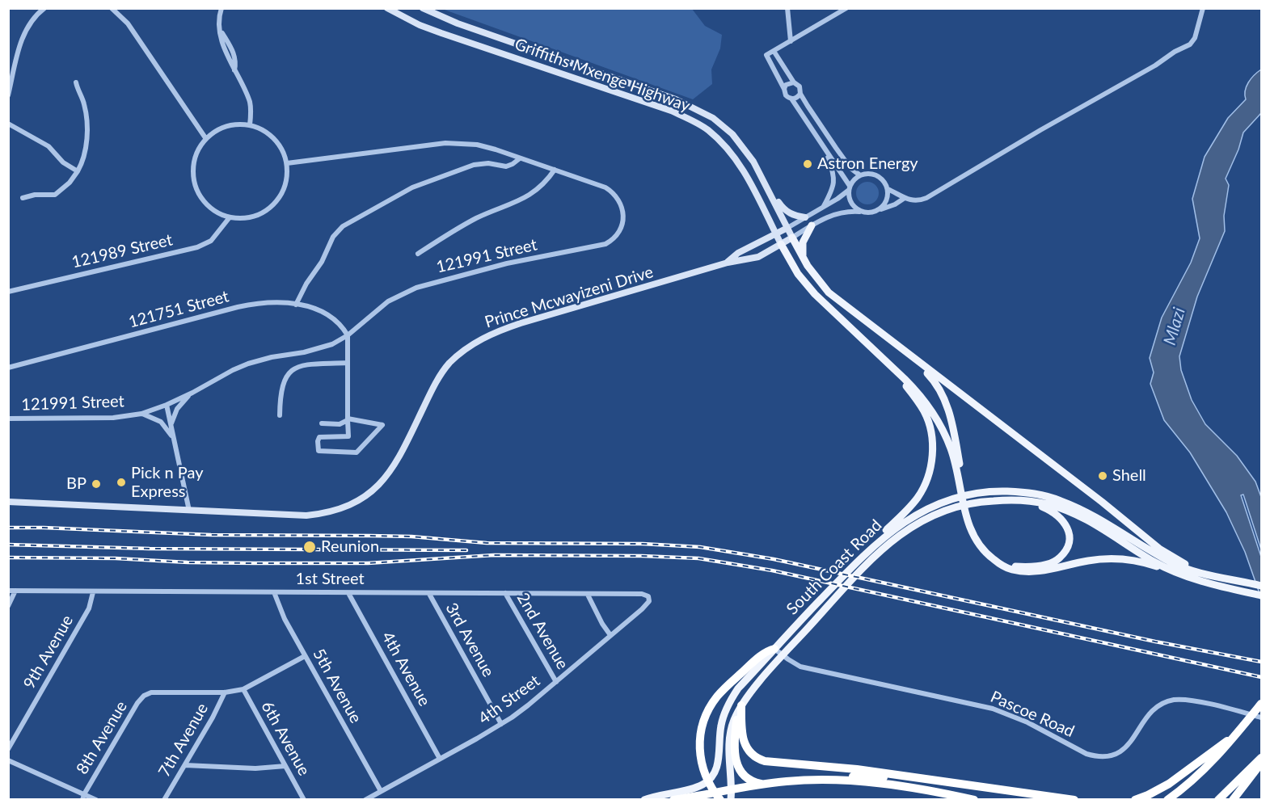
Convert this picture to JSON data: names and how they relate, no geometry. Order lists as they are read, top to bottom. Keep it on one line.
{"streets":{"main road":["South Coast Road"],"street":["Griffiths Mxenge Highway","121989 Street","121991 Street","Prince Mcwayizeni Drive","121751 Street","1st Street","2nd Avenue","3rd Avenue","9th Avenue","4th Avenue","5th Avenue","4th Street","Pascoe Road","8th Avenue","6th Avenue","7th Avenue"]},"crossings":[["Griffiths Mxenge Highway","Prince Mcwayizeni Drive"],["121989 Street","121991 Street"],["121991 Street","121751 Street"],["South Coast Road","Pascoe Road"],["1st Street","2nd Avenue"],["1st Street","3rd Avenue"],["1st Street","9th Avenue"],["1st Street","4th Avenue"],["1st Street","5th Avenue"],["1st Street","4th Street"],["2nd Avenue","4th Street"],["3rd Avenue","4th Street"],["4th Avenue","4th Street"],["5th Avenue","4th Street"],["8th Avenue","7th Avenue"]],"water":["Mlazi"],"places":["Astron Energy","Shell","Pick n Pay Express","BP","Reunion"]}
